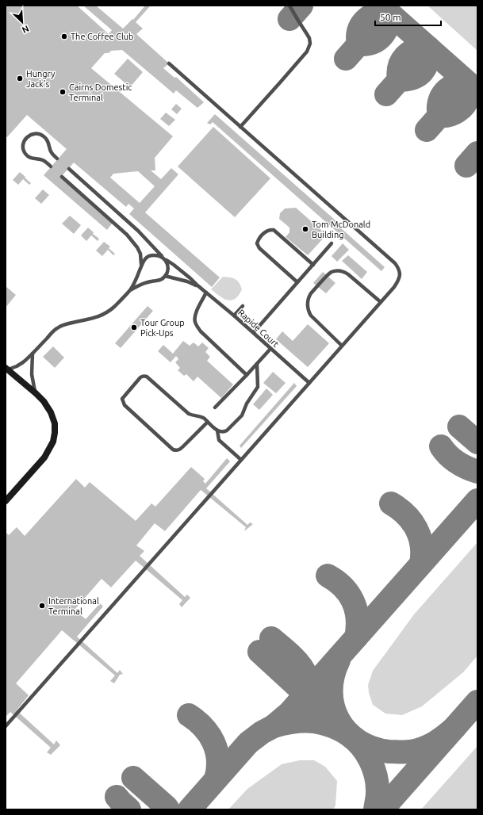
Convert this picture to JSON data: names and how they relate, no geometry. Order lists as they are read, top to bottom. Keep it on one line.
{"streets":{"lane":["Rapide Court"]},"places":["The Coffee Club","Hungry Jack's","Cairns Domestic Terminal","Tom McDonald Building","Tour Group Pick-Ups","International Terminal"],"scale_bar":"50 m","north":"bottom right"}
